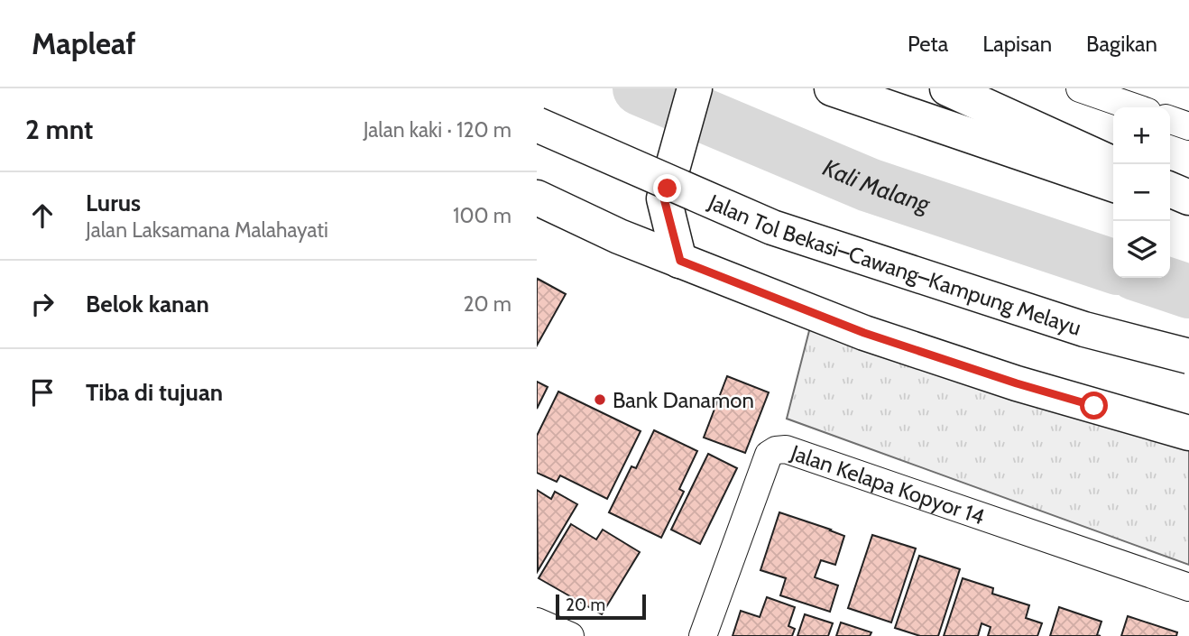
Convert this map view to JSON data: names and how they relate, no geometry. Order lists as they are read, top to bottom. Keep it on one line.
{"streets":{"main road":["Jalan Tol Bekasi–Cawang–Kampung Melayu"],"street":["Jalan Kelapa Kopyor 14"]},"water":["Kali Malang"],"places":["Bank Danamon"],"scale_bar":"20 m","page":{"header":"Mapleaf","nav":["Peta","Lapisan","Bagikan"],"heading":["2 mnt","Jalan kaki · 120 m"],"map_buttons":["+","−"],"list":[["Lurus","Jalan Laksamana Malahayati","100 m"],["Belok kanan","20 m"],"Tiba di tujuan"],"scale":"20 m"}}
